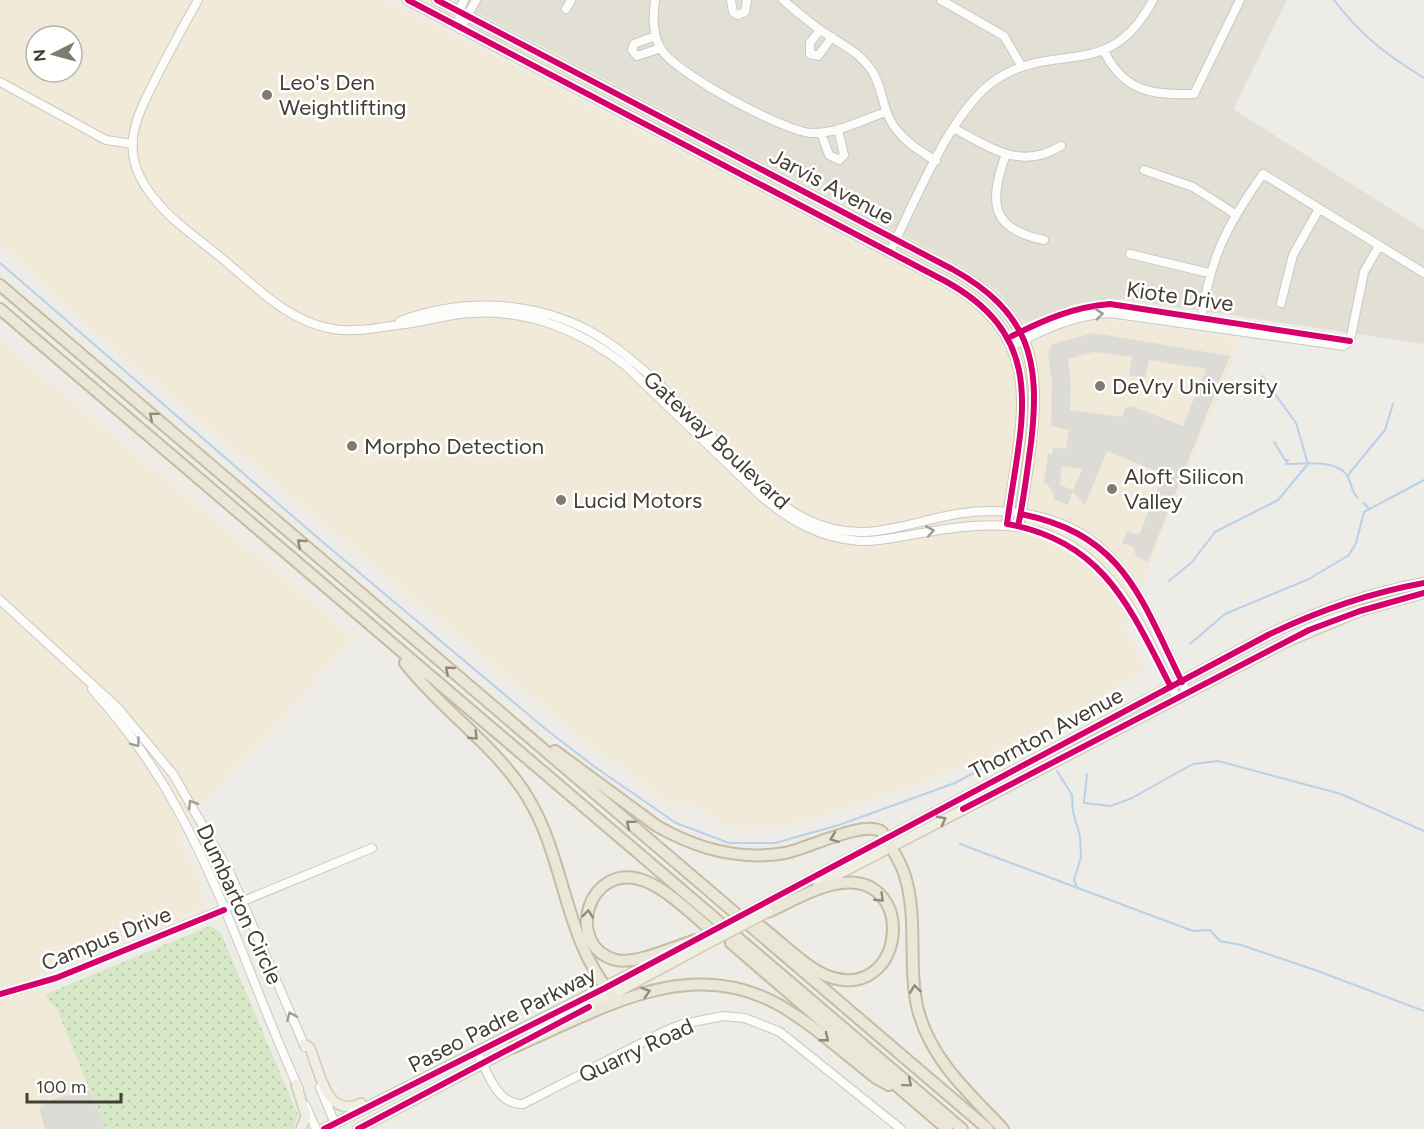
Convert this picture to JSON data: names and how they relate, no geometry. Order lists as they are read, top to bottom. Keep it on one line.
{"streets":{"main road":["Jarvis Avenue","Thornton Avenue","Paseo Padre Parkway"],"street":["Kiote Drive","Gateway Boulevard","Dumbarton Circle","Campus Drive","Quarry Road"]},"crossings":[["Jarvis Avenue","Kiote Drive"],["Jarvis Avenue","Gateway Boulevard"],["Gateway Boulevard","Thornton Avenue"],["Thornton Avenue","Paseo Padre Parkway"],["Dumbarton Circle","Campus Drive"],["Dumbarton Circle","Paseo Padre Parkway"],["Paseo Padre Parkway","Quarry Road"]],"places":["Leo's Den Weightlifting","DeVry University","Morpho Detection","Aloft Silicon Valley","Lucid Motors"],"scale_bar":"100 m","north":"left"}
